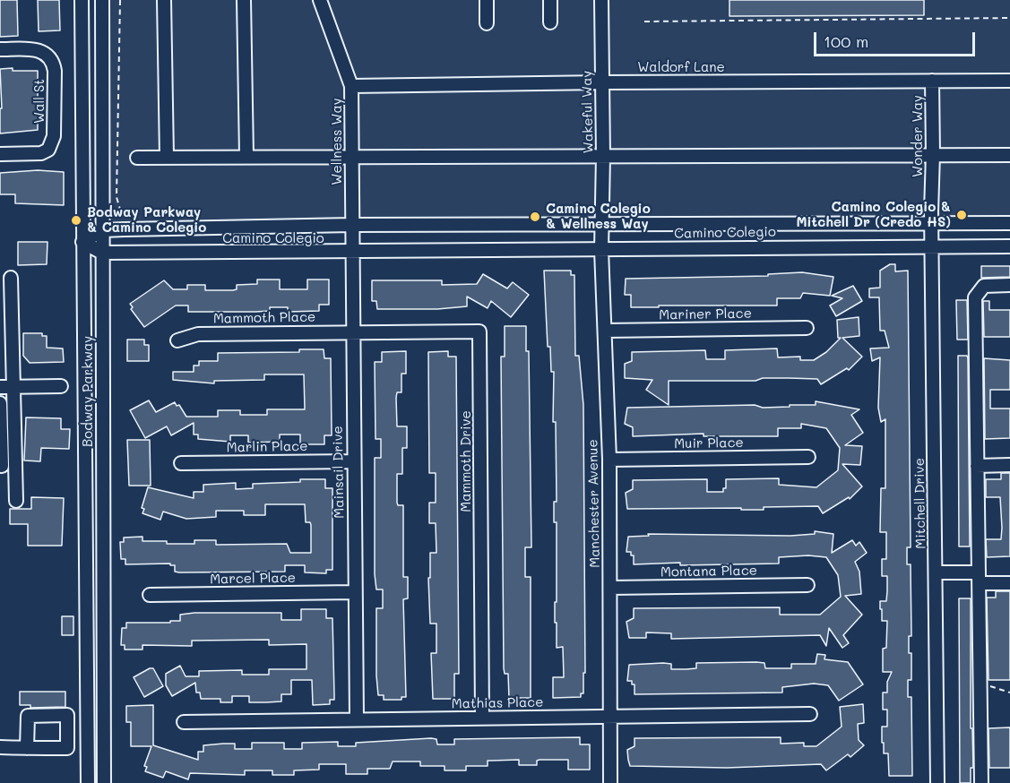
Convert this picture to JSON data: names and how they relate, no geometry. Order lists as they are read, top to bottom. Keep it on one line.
{"streets":{"street":["Waldorf Lane","Wall St","Wakeful Way","Wonder Way","Wellness Way","Camino Colegio","Mariner Place","Mammoth Place","Bodway Parkway","Muir Place","Marlin Place","Mammoth Drive","Mainsail Drive","Manchester Avenue","Mitchell Drive","Montana Place","Marcel Place","Mathias Place"]},"crossings":[["Waldorf Lane","Wakeful Way"],["Waldorf Lane","Wonder Way"],["Waldorf Lane","Wellness Way"],["Wakeful Way","Camino Colegio"],["Wakeful Way","Manchester Avenue"],["Wonder Way","Camino Colegio"],["Wonder Way","Mitchell Drive"],["Wellness Way","Camino Colegio"],["Wellness Way","Mainsail Drive"],["Camino Colegio","Bodway Parkway"],["Camino Colegio","Mainsail Drive"],["Camino Colegio","Manchester Avenue"],["Camino Colegio","Mitchell Drive"],["Mariner Place","Manchester Avenue"],["Mammoth Place","Mammoth Drive"],["Mammoth Place","Mainsail Drive"],["Muir Place","Manchester Avenue"],["Marlin Place","Mainsail Drive"],["Mammoth Drive","Mainsail Drive"],["Mammoth Drive","Mathias Place"],["Mainsail Drive","Marcel Place"],["Mainsail Drive","Mathias Place"],["Manchester Avenue","Montana Place"],["Manchester Avenue","Mathias Place"]],"places":["Camino Colegio & Mitchell Dr (Credo HS)","Camino Colegio & Wellness Way","Bodway Parkway & Camino Colegio"],"scale_bar":"100 m"}
